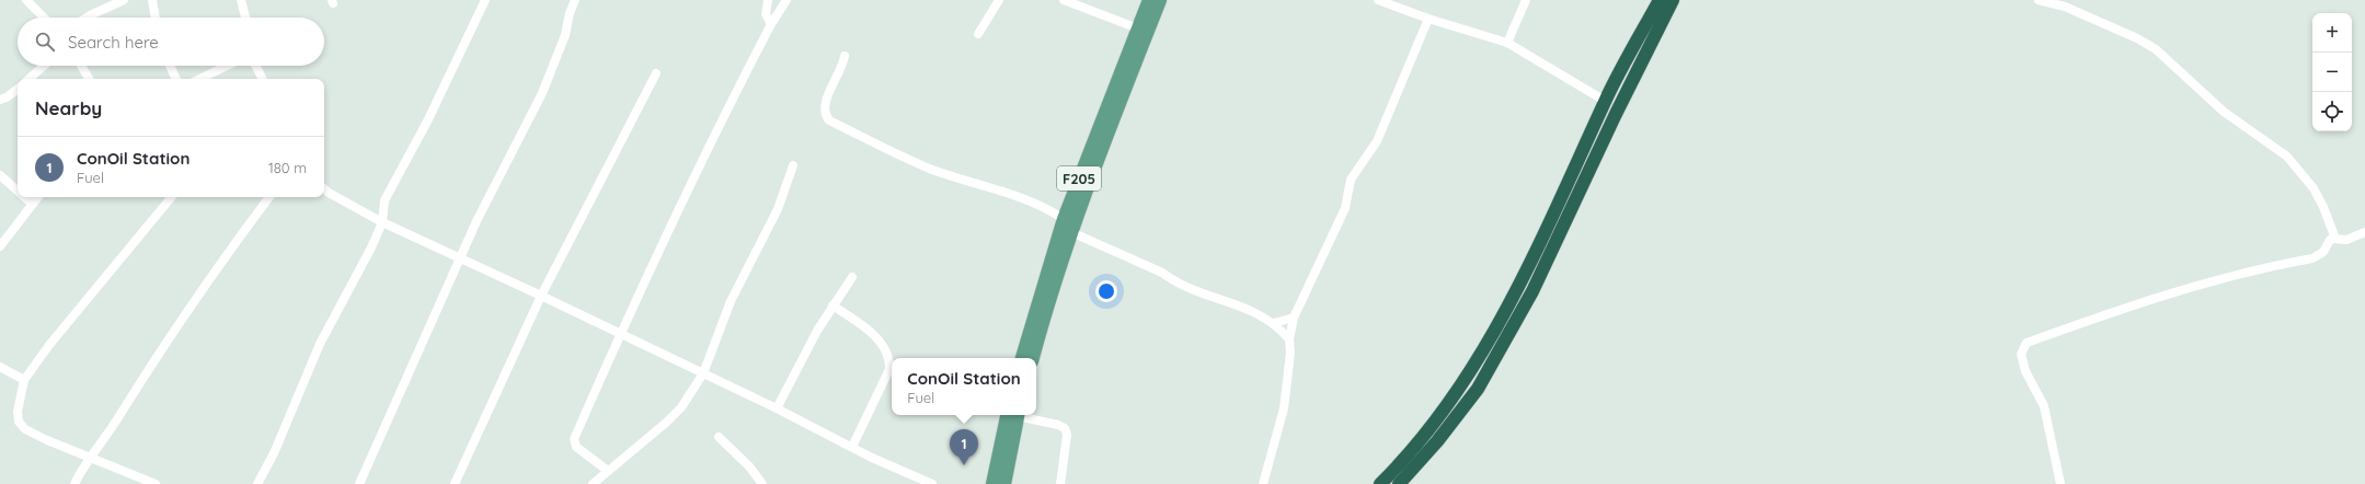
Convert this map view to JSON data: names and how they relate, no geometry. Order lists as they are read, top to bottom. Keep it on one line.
{"streets":{"main road":["F205"]},"page":{"map_buttons":["+","−"],"search":"Search here","heading":"Nearby","list":[{"mark":"1","name":"ConOil Station","note":"Fuel","value":"180 m"}],"popup":["ConOil Station","Fuel"],"pins":"1"}}
